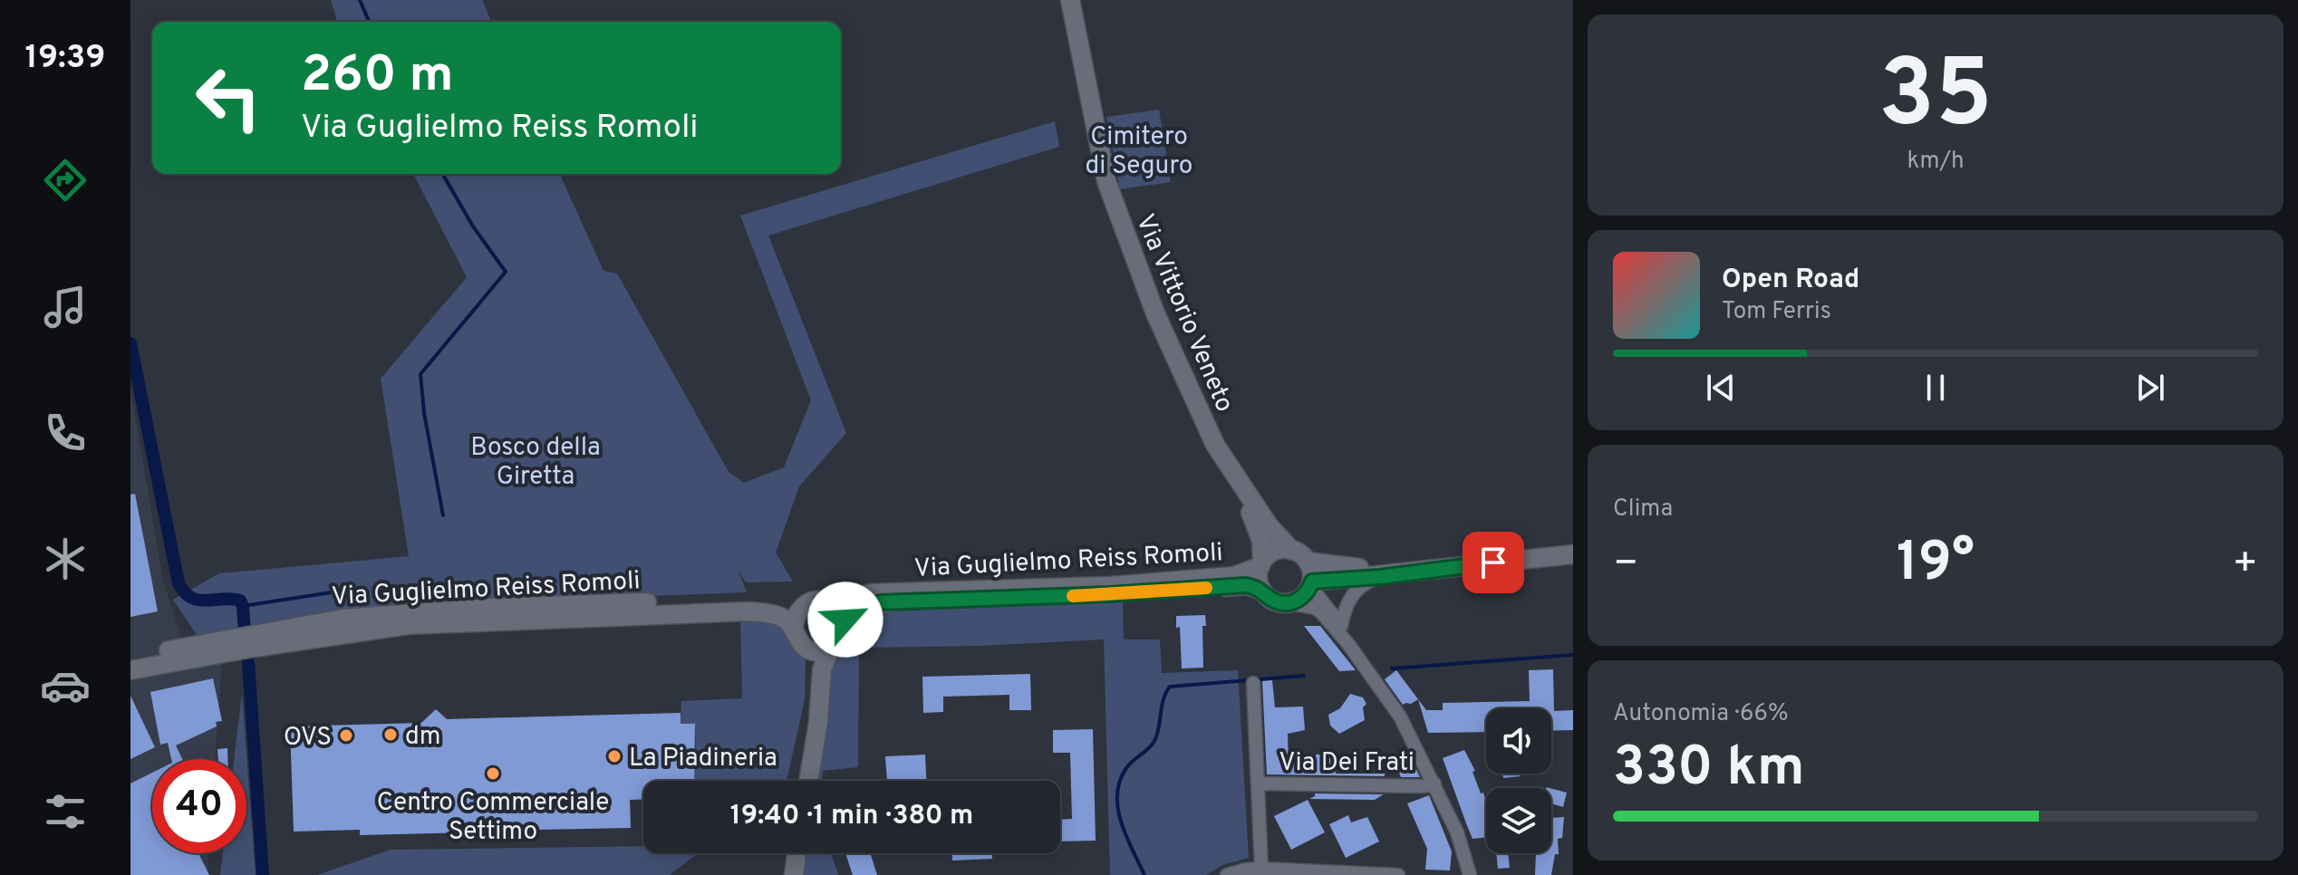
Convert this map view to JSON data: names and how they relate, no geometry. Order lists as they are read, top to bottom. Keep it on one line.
{"streets":{"street":["Via Vittorio Veneto","Via Guglielmo Reiss Romoli","Via Dei Frati"]},"parks":["Cimitero di Seguro","Bosco della Giretta"],"places":["dm","OVS","La Piadineria","Centro Commerciale Settimo"],"page":{"tabs":"19:39","tile":[["35","km/h"],"Clima",["Autonomia · 66%","330 km"]],"turn":["260 m","Via Guglielmo Reiss Romoli"],"song":["Open Road","Tom Ferris"],"heat":["−","19°","+"],"limit":"40","trip":"19:40 · 1 min · 380 m"}}
